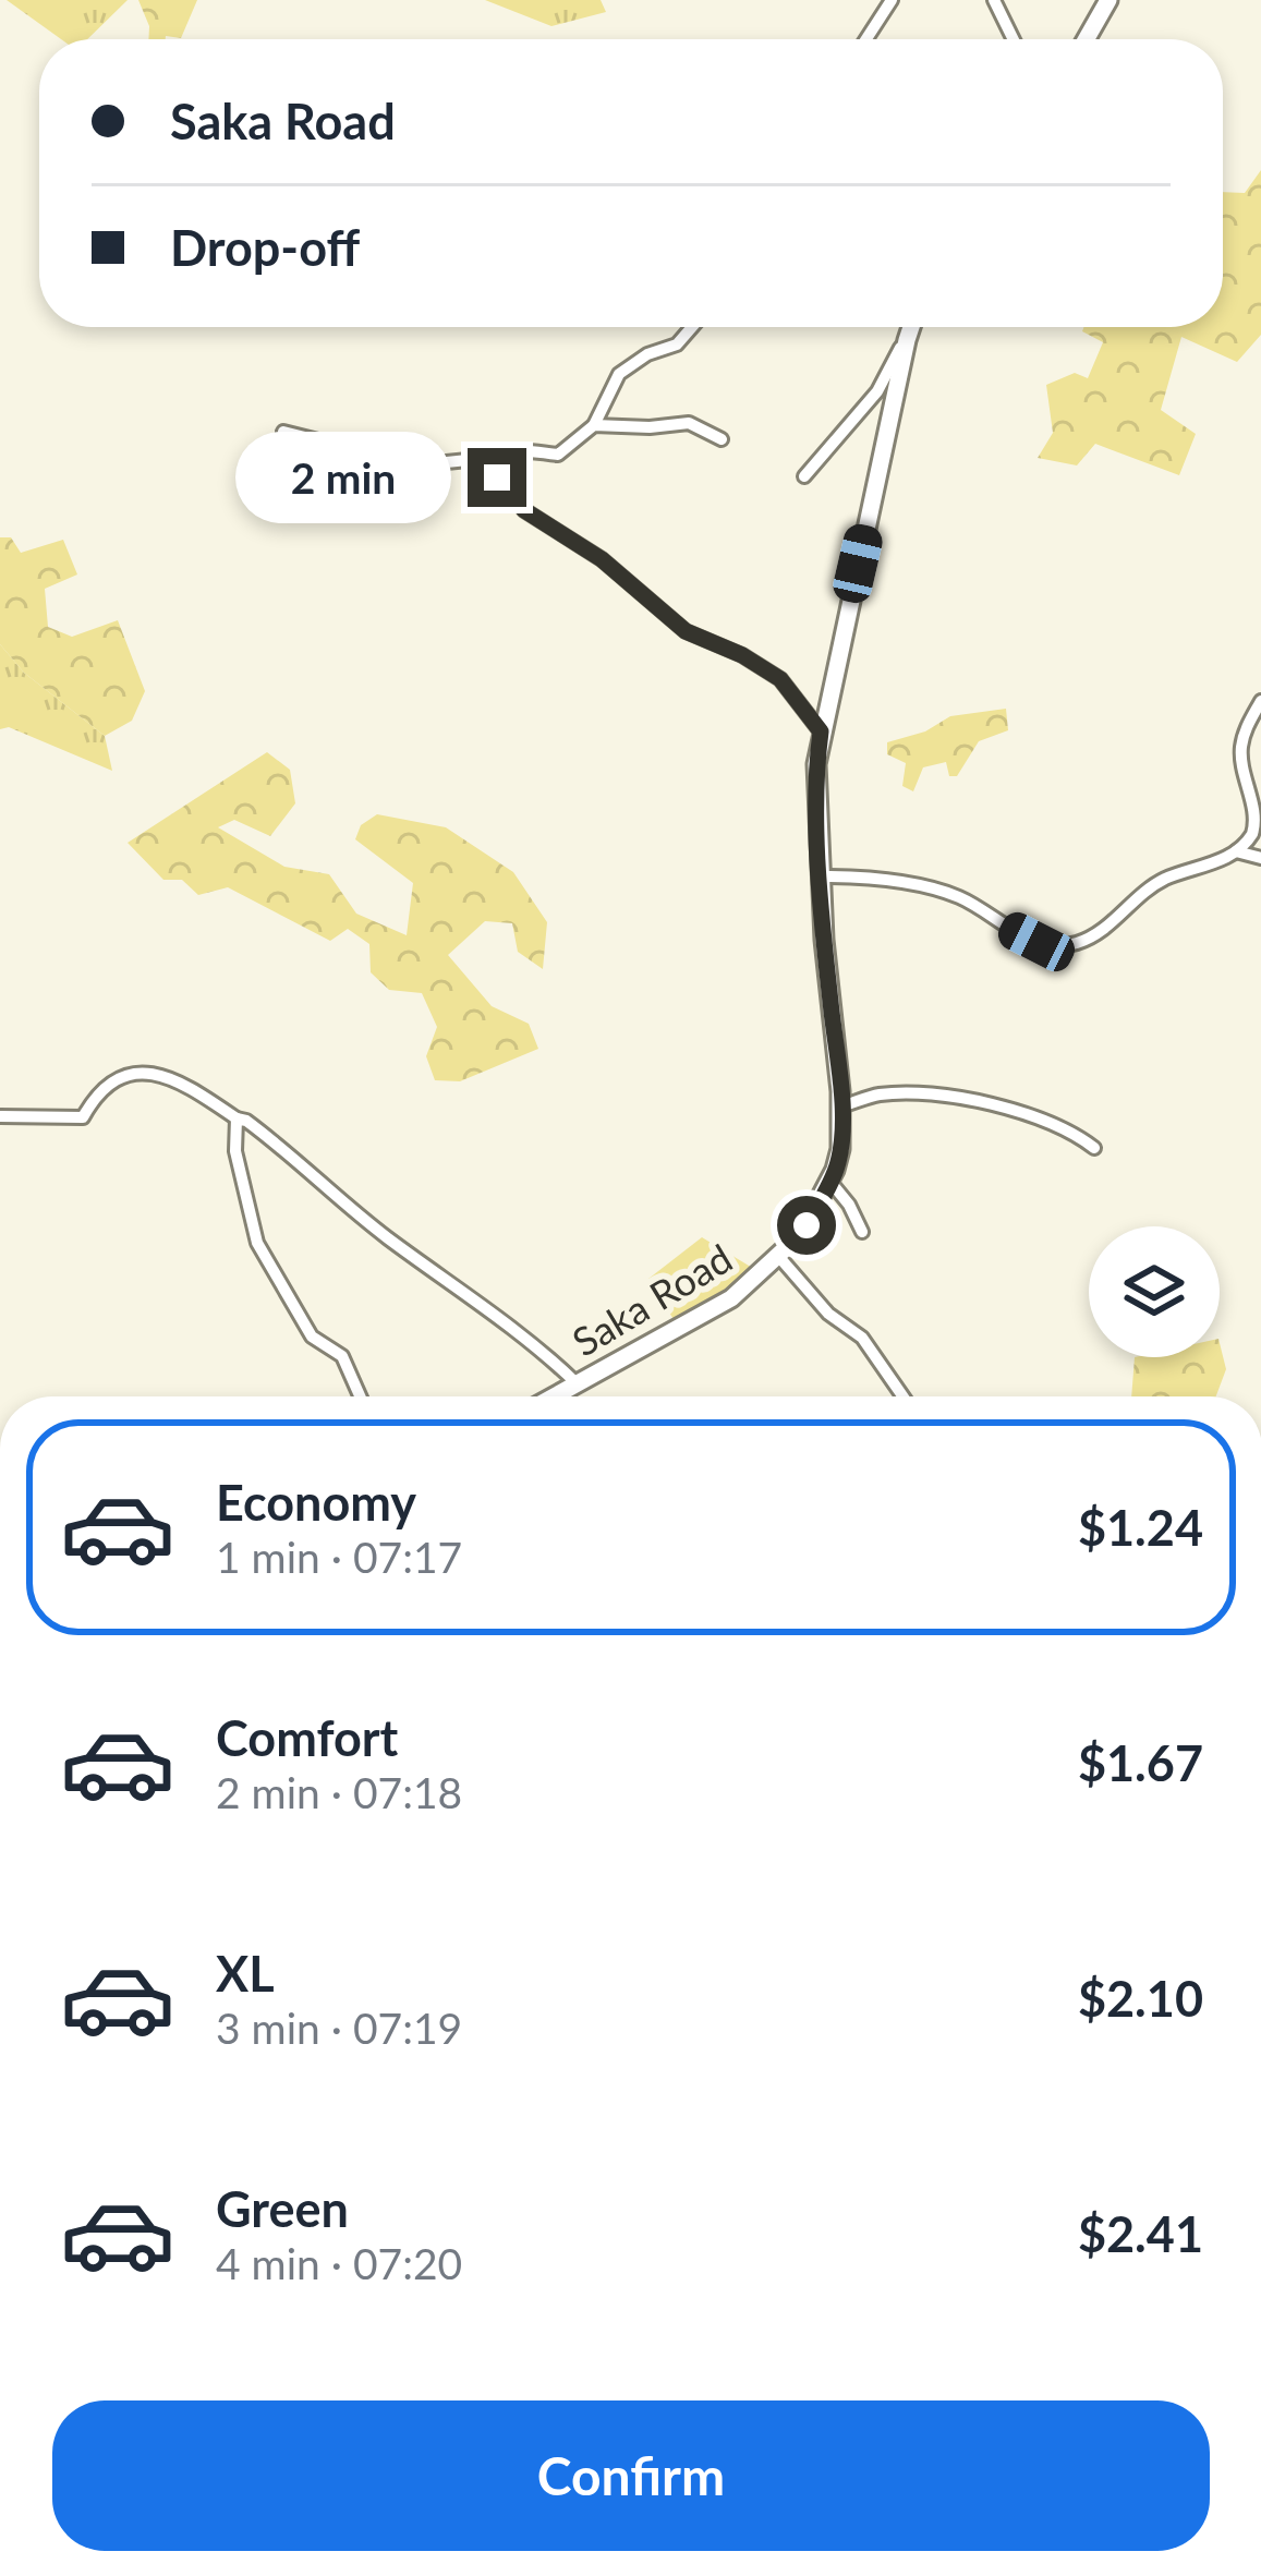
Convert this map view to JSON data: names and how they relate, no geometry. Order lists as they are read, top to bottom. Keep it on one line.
{"streets":{"main road":["Saka Road"]},"page":{"banner":["Saka Road","Drop-off"],"bubble":"2 min","list":[{"name":"Economy","note":"1 min · 07:17","value":"$1.24"},{"name":"Comfort","note":"2 min · 07:18","value":"$1.67"},{"name":"XL","note":"3 min · 07:19","value":"$2.10"},{"name":"Green","note":"4 min · 07:20","value":"$2.41"}],"buttons":"Confirm"}}
